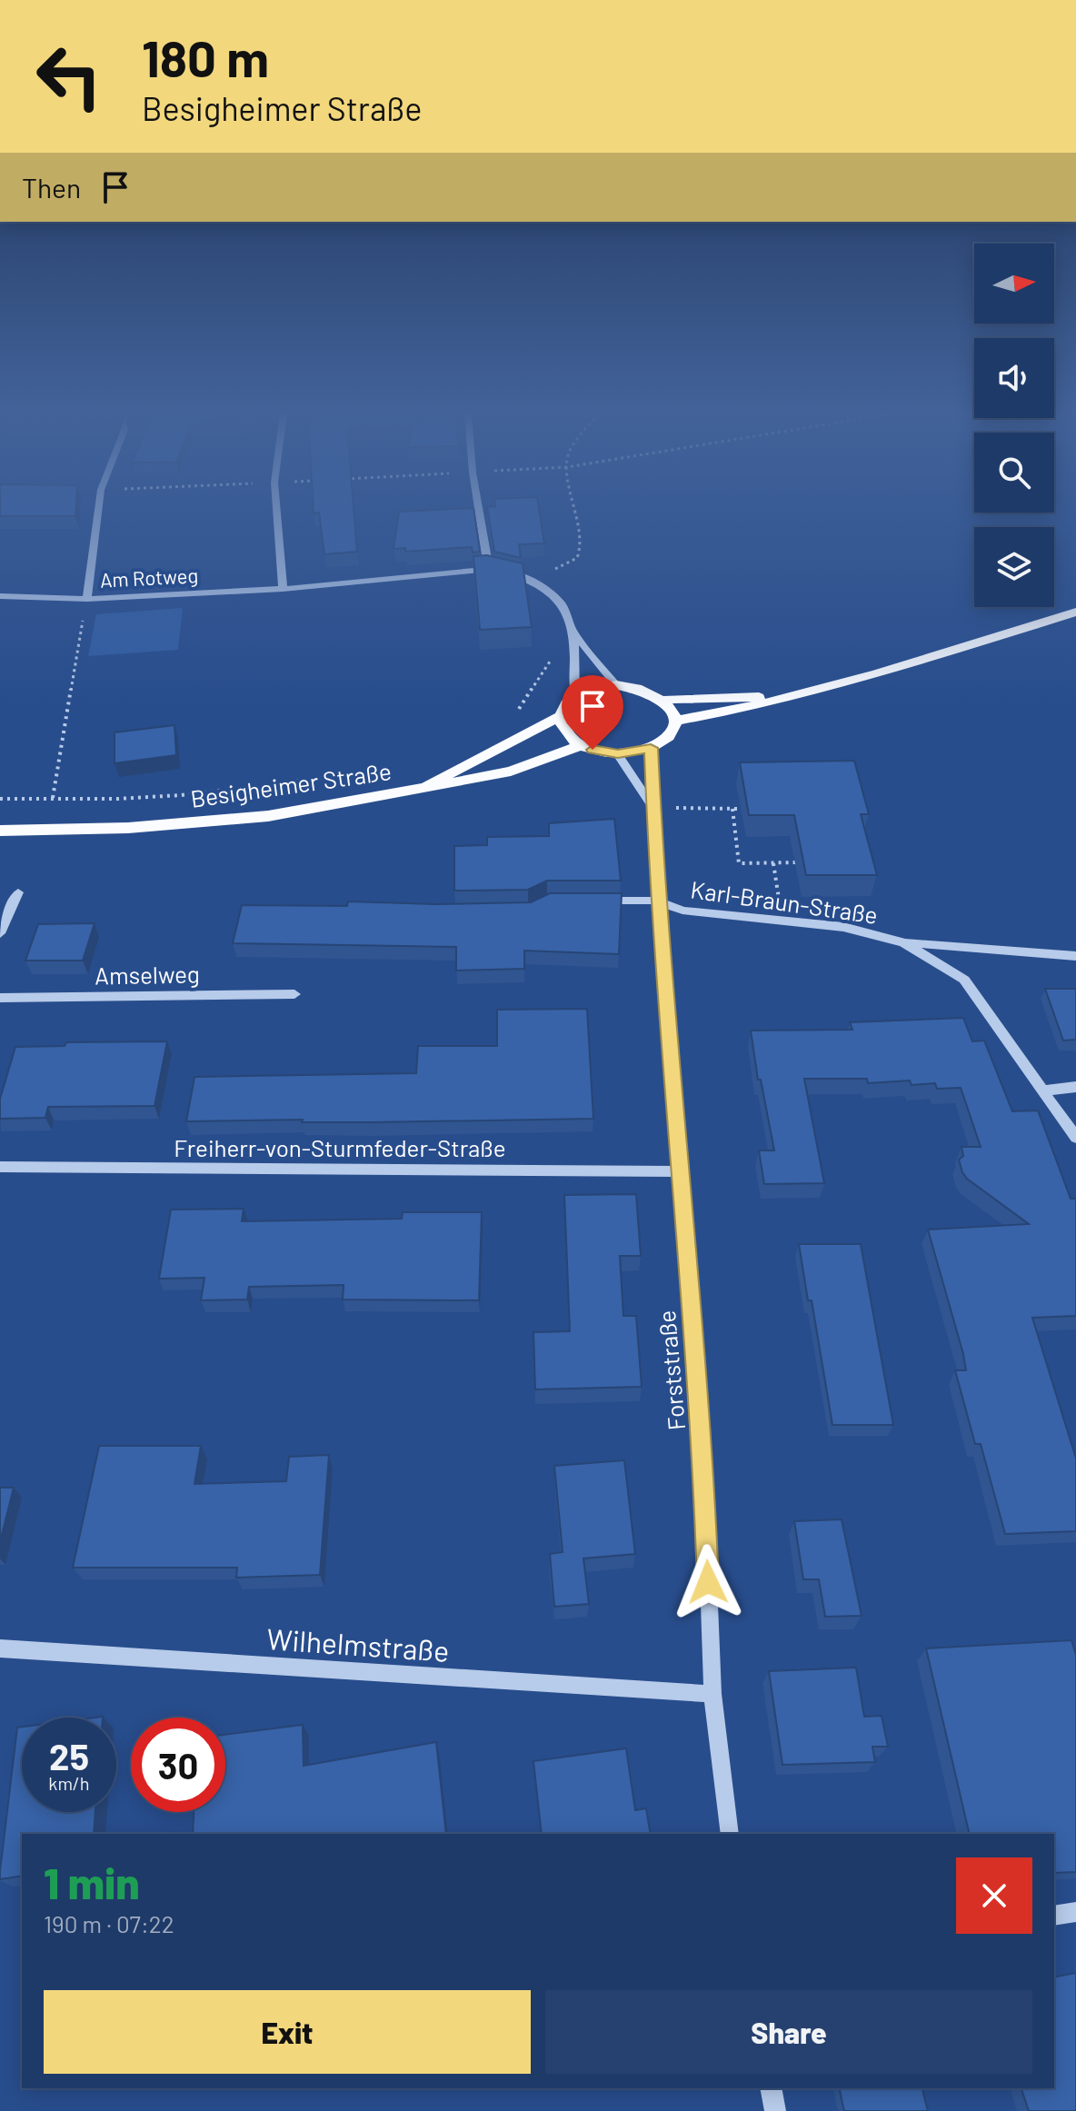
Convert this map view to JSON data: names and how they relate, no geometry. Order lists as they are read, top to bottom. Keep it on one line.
{"streets":{"main road":["Besigheimer Straße"],"street":["Am Rotweg","Karl-Braun-Straße","Amselweg","Freiherr-von-Sturmfeder-Straße","Forststraße","Wilhelmstraße"]},"crossings":[["Am Rotweg","Besigheimer Straße"],["Am Rotweg","Forststraße"],["Besigheimer Straße","Forststraße"],["Karl-Braun-Straße","Forststraße"],["Freiherr-von-Sturmfeder-Straße","Forststraße"],["Forststraße","Wilhelmstraße"]],"north":"right","page":{"turn":["180 m","Besigheimer Straße"],"then":"Then","speed":"25 km/h","limit":"30","heading":["1 min","190 m · 07:22"],"buttons":["Exit","Share"]}}
